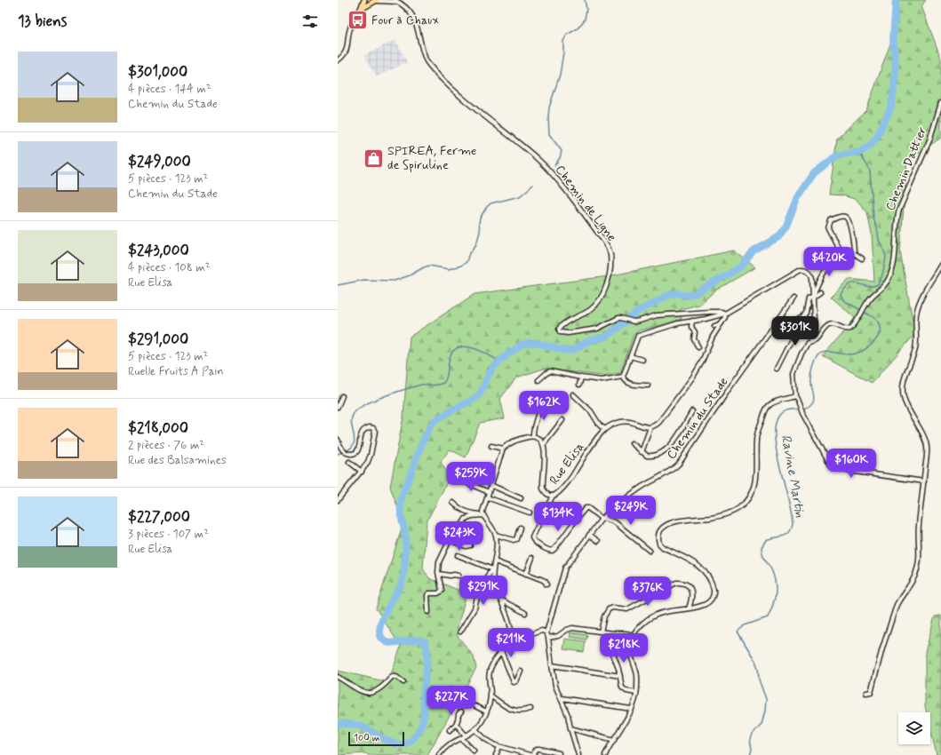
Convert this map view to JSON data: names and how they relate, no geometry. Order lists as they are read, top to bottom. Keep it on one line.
{"streets":{"street":["Chemin Dattier","Chemin de Ligne","Chemin du Stade","Rue Elisa"]},"water":["Ravine Martin"],"places":{"bus stop":["Four à Chaux"],"shop":["SPIREA, Ferme de Spiruline"]},"scale_bar":"100 m","page":{"heading":"13 biens","list":[{"name":"$301,000","note":"4 pièces · 144 m² · Chemin du Stade"},{"name":"$249,000","note":"5 pièces · 123 m² · Chemin du Stade"},{"name":"$243,000","note":"4 pièces · 108 m² · Rue Elisa"},{"name":"$291,000","note":"5 pièces · 123 m² · Ruelle Fruits A Pain"},{"name":"$218,000","note":"2 pièces · 76 m² · Rue des Balsamines"},{"name":"$227,000","note":"3 pièces · 107 m² · Rue Elisa"}],"price":["$420K","$301K","$162K","$160K","$259K","$249K","$134K","$243K","$291K","$376K","$211K","$218K","$227K"],"scale":"100 m"}}
